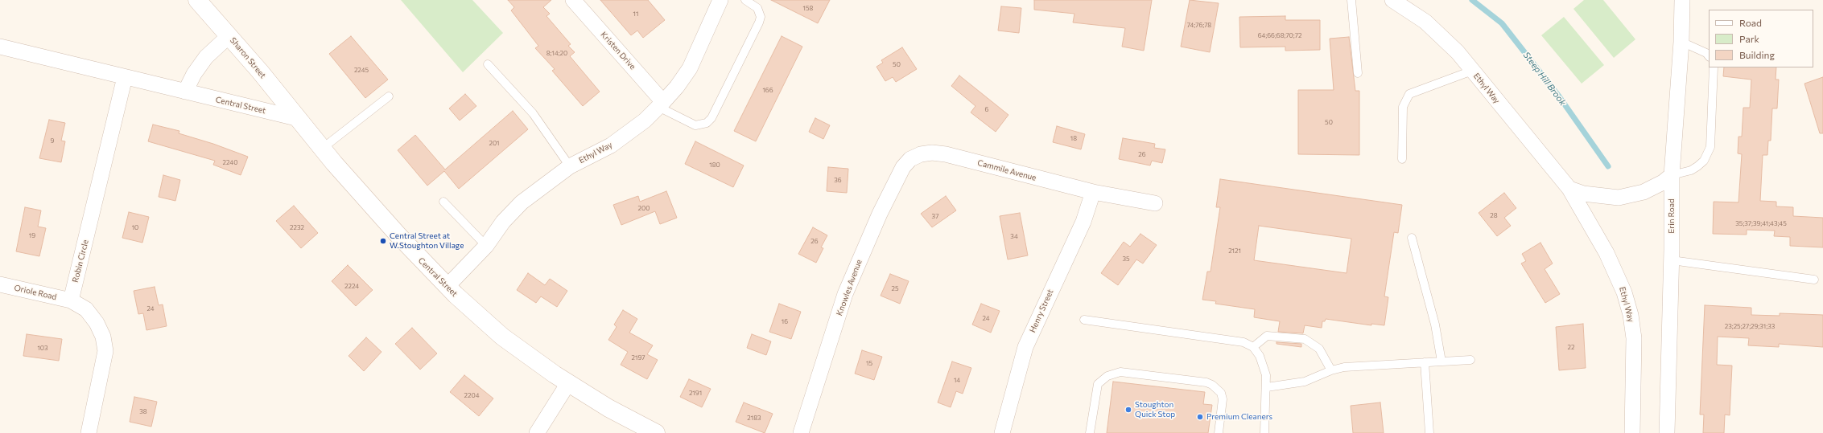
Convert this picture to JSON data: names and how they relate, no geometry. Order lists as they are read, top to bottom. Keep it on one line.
{"streets":{"main road":["Sharon Street","Central Street"],"street":["Kristen Drive","Ethyl Way","Cammile Avenue","Erin Road","Robin Circle","Knowles Avenue","Oriole Road","Henry Street"]},"crossings":[["Kristen Drive","Ethyl Way"],["Sharon Street","Central Street"],["Ethyl Way","Central Street"],["Central Street","Robin Circle"],["Cammile Avenue","Knowles Avenue"],["Cammile Avenue","Henry Street"],["Robin Circle","Oriole Road"]],"water":["Steep Hill Brook"],"places":["Central Street at W.Stoughton Village","Stoughton Quick Stop","Premium Cleaners"],"house_numbers":["158","11","74;76;78","64;66;68;70;72","8;14;20","50","2245","166","6","50","18","9","201","26","2240","180","36","200","28","37","35;37;39;41;43;45","10","2232","19","34","26","2121","35","2224","25","24","24","16","23;25;27;29;31;33","22","103","2197","15","14","2191","2204","38","2183"],"legend":["Road","Park","Building"]}
